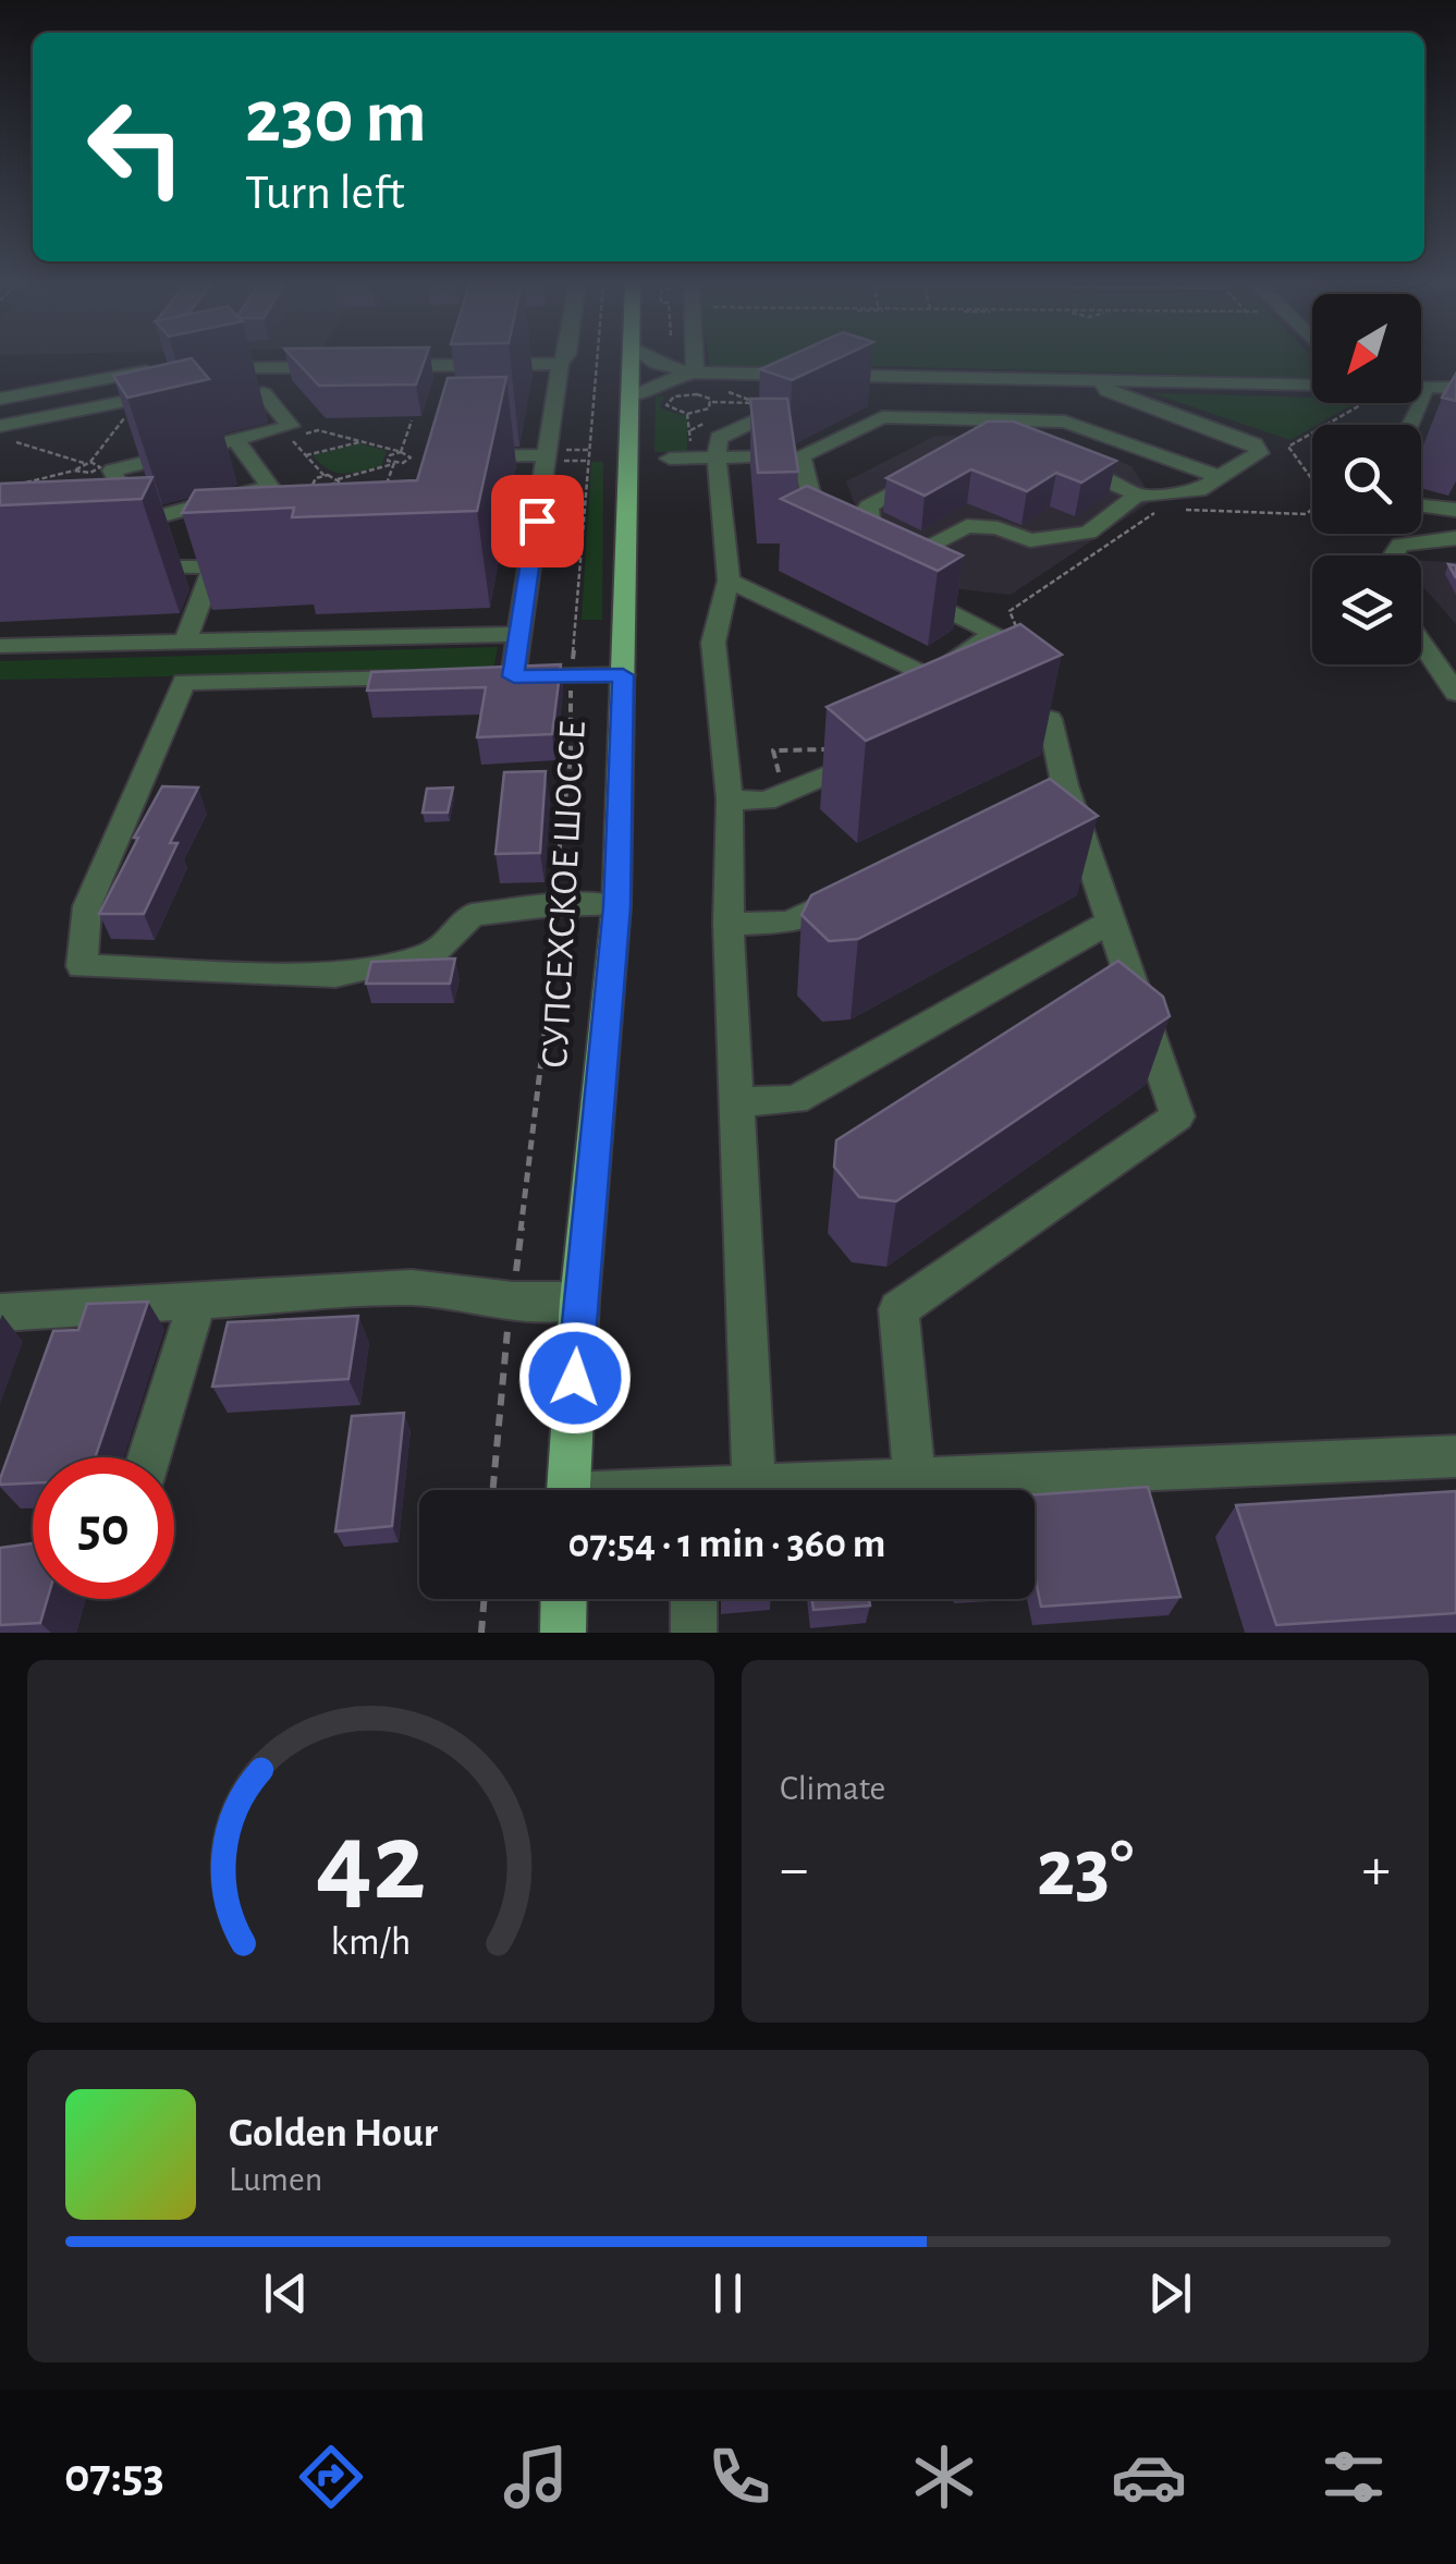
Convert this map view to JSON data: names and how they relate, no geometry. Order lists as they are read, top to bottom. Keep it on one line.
{"streets":{"main road":["СУПСЕХСКОЕ ШОССЕ"]},"north":"bottom left","page":{"turn":["230 m","Turn left"],"limit":"50","trip":"07:54 · 1 min · 360 m","tile":"Climate","heat":["−","23°","+"],"song":["Golden Hour","Lumen"],"tabs":"07:53","gauge":["42","km/h"]}}
